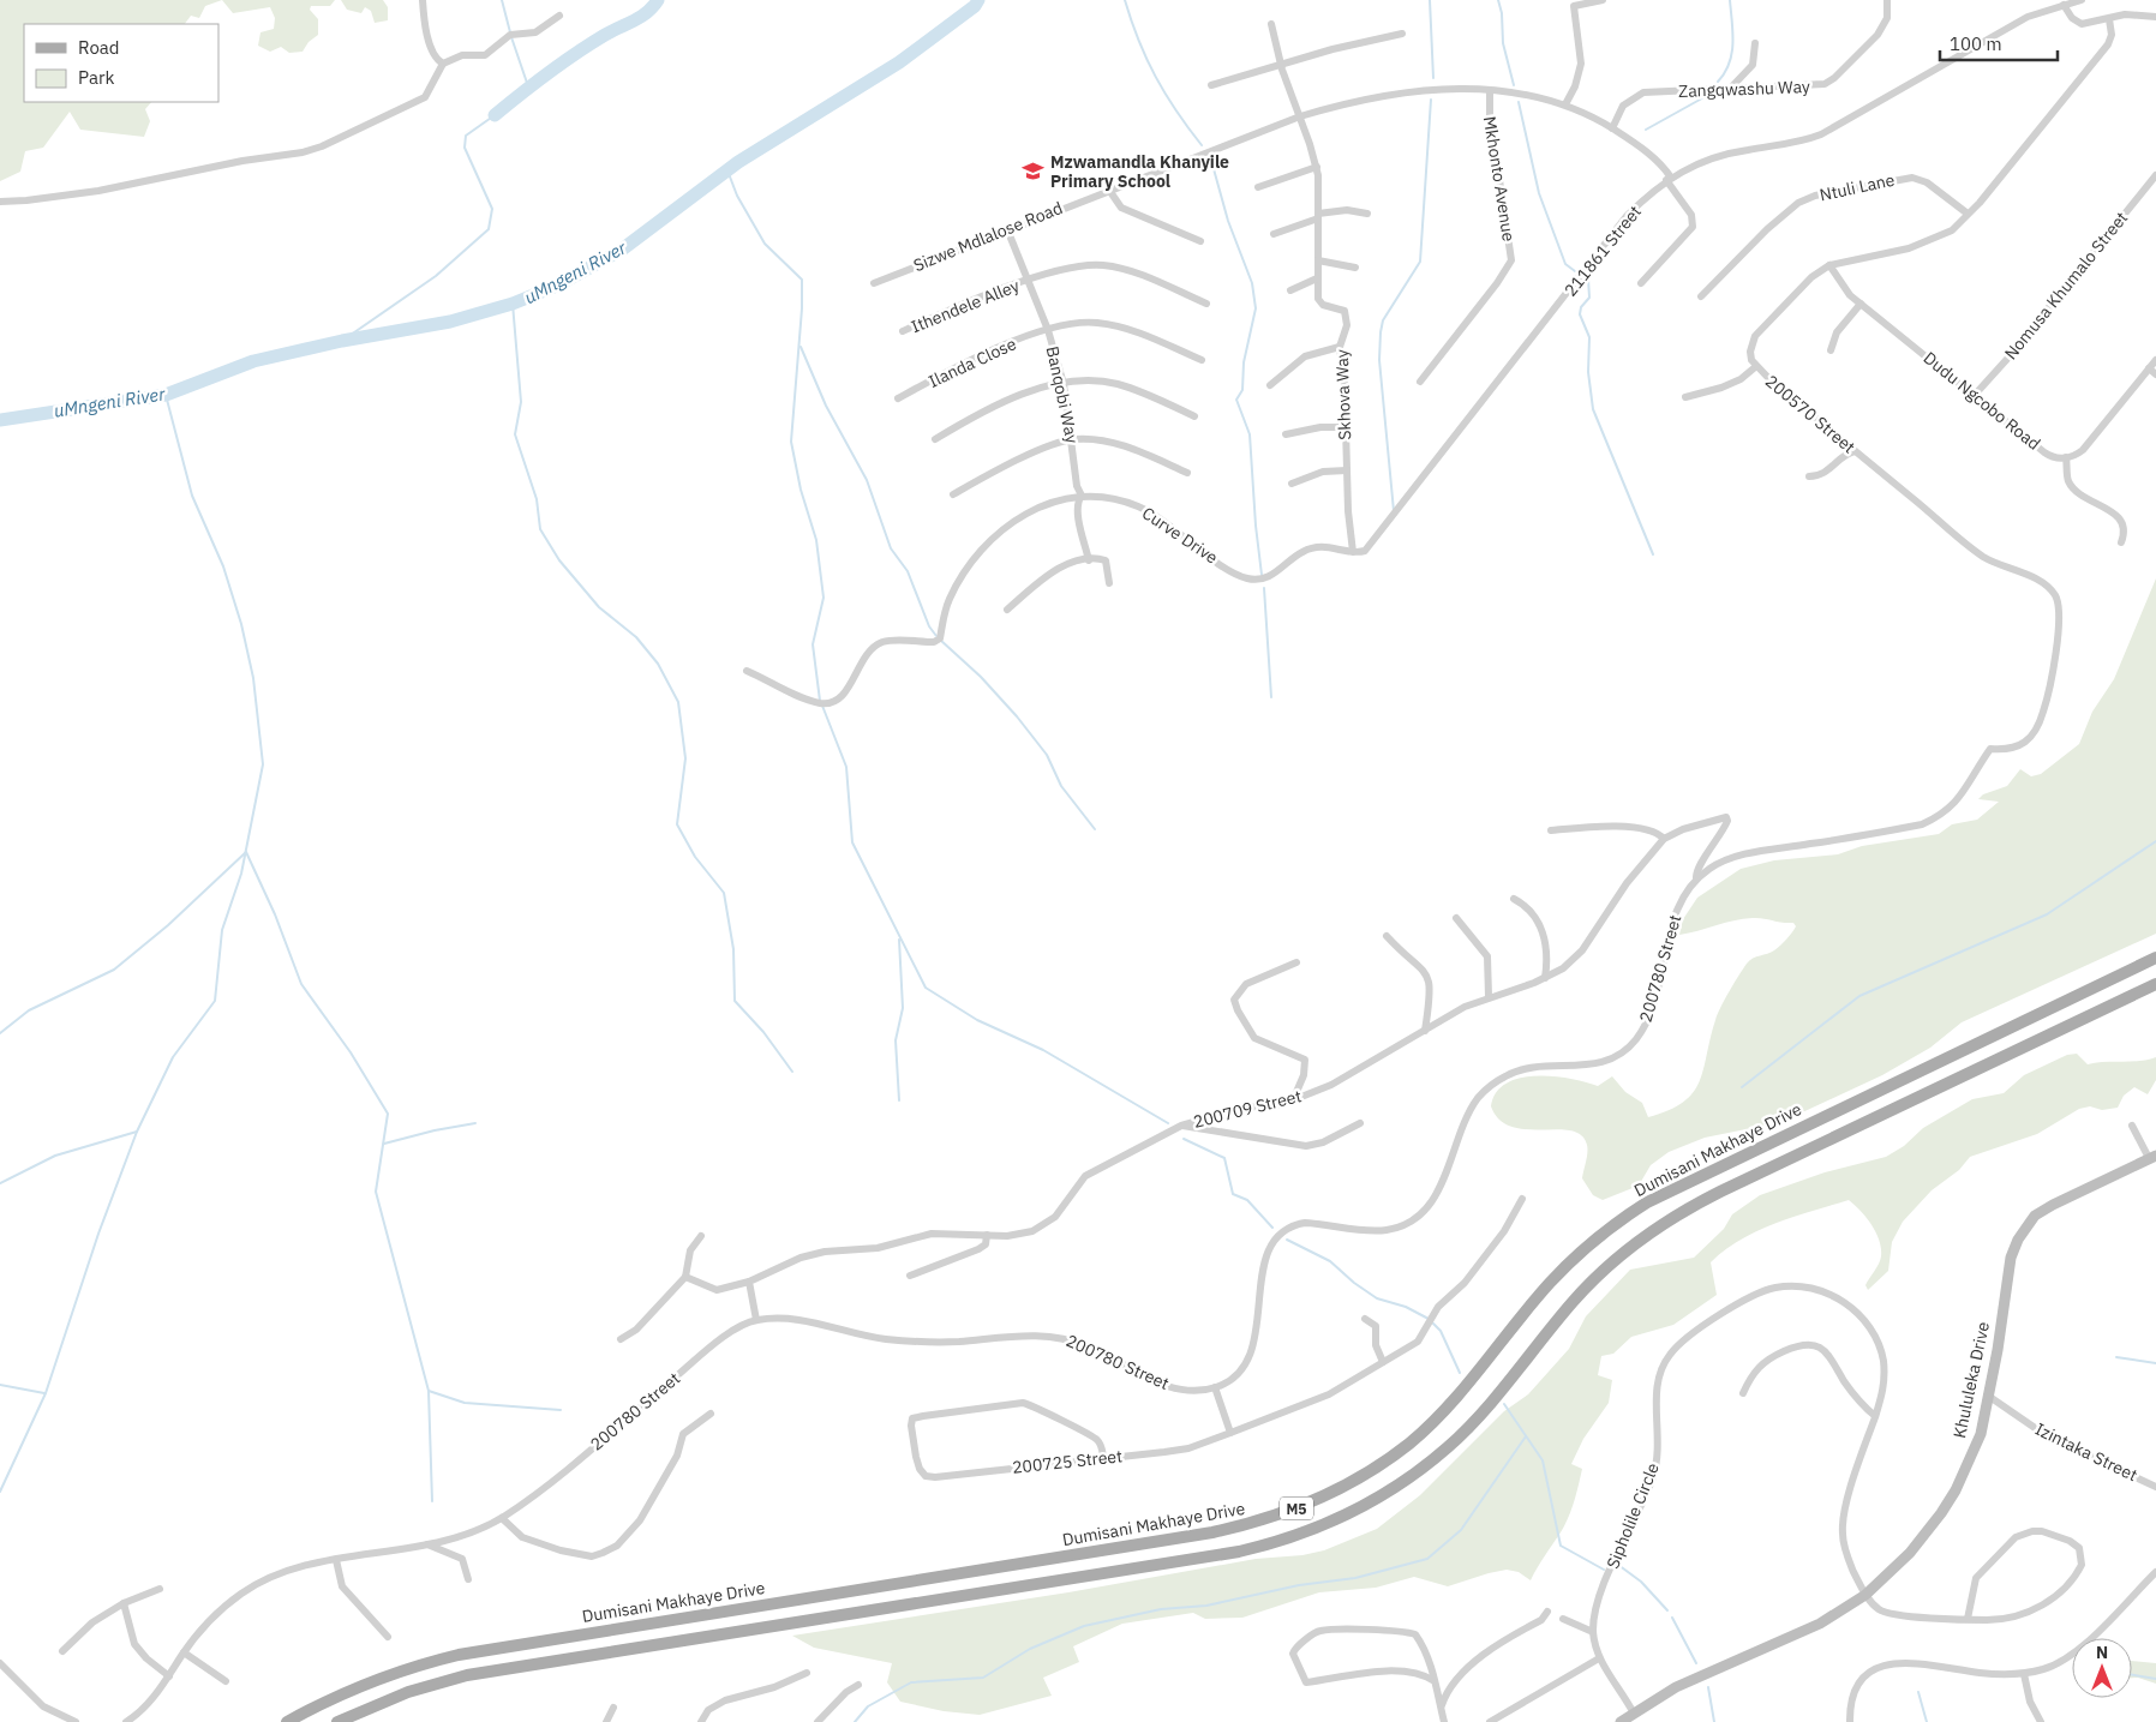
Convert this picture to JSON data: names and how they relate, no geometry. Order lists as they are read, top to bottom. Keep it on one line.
{"streets":{"main road":["Dumisani Makhaye Drive","M5"],"street":["Zangqwashu Way","Mkhonto Avenue","Ntuli Lane","Sizwe Mdlalose Road","211861 Street","Nomusa Khumalo Street","Ithendele Alley","Ilanda Close","Banqobi Way","Skhova Way","Dudu Ngcobo Road","200570 Street","Curve Drive","200780 Street","200709 Street","Khululeka Drive","Izintaka Street","200725 Street","Sipholile Circle"]},"crossings":[["Zangqwashu Way","Sizwe Mdlalose Road"],["Mkhonto Avenue","Sizwe Mdlalose Road"],["Ntuli Lane","200570 Street"],["Sizwe Mdlalose Road","211861 Street"],["Sizwe Mdlalose Road","Banqobi Way"],["Sizwe Mdlalose Road","Skhova Way"],["211861 Street","Skhova Way"],["211861 Street","Curve Drive"],["Nomusa Khumalo Street","Dudu Ngcobo Road"],["Ithendele Alley","Banqobi Way"],["Ilanda Close","Banqobi Way"],["Banqobi Way","Curve Drive"],["Skhova Way","Curve Drive"],["Dudu Ngcobo Road","200570 Street"],["200570 Street","200780 Street"],["Khululeka Drive","Izintaka Street"],["Khululeka Drive","Sipholile Circle"]],"water":["uMngeni River"],"places":{"school or university":["Mzwamandla Khanyile Primary School"]},"legend":["Road","Park"],"scale_bar":"100 m","north":"top"}
